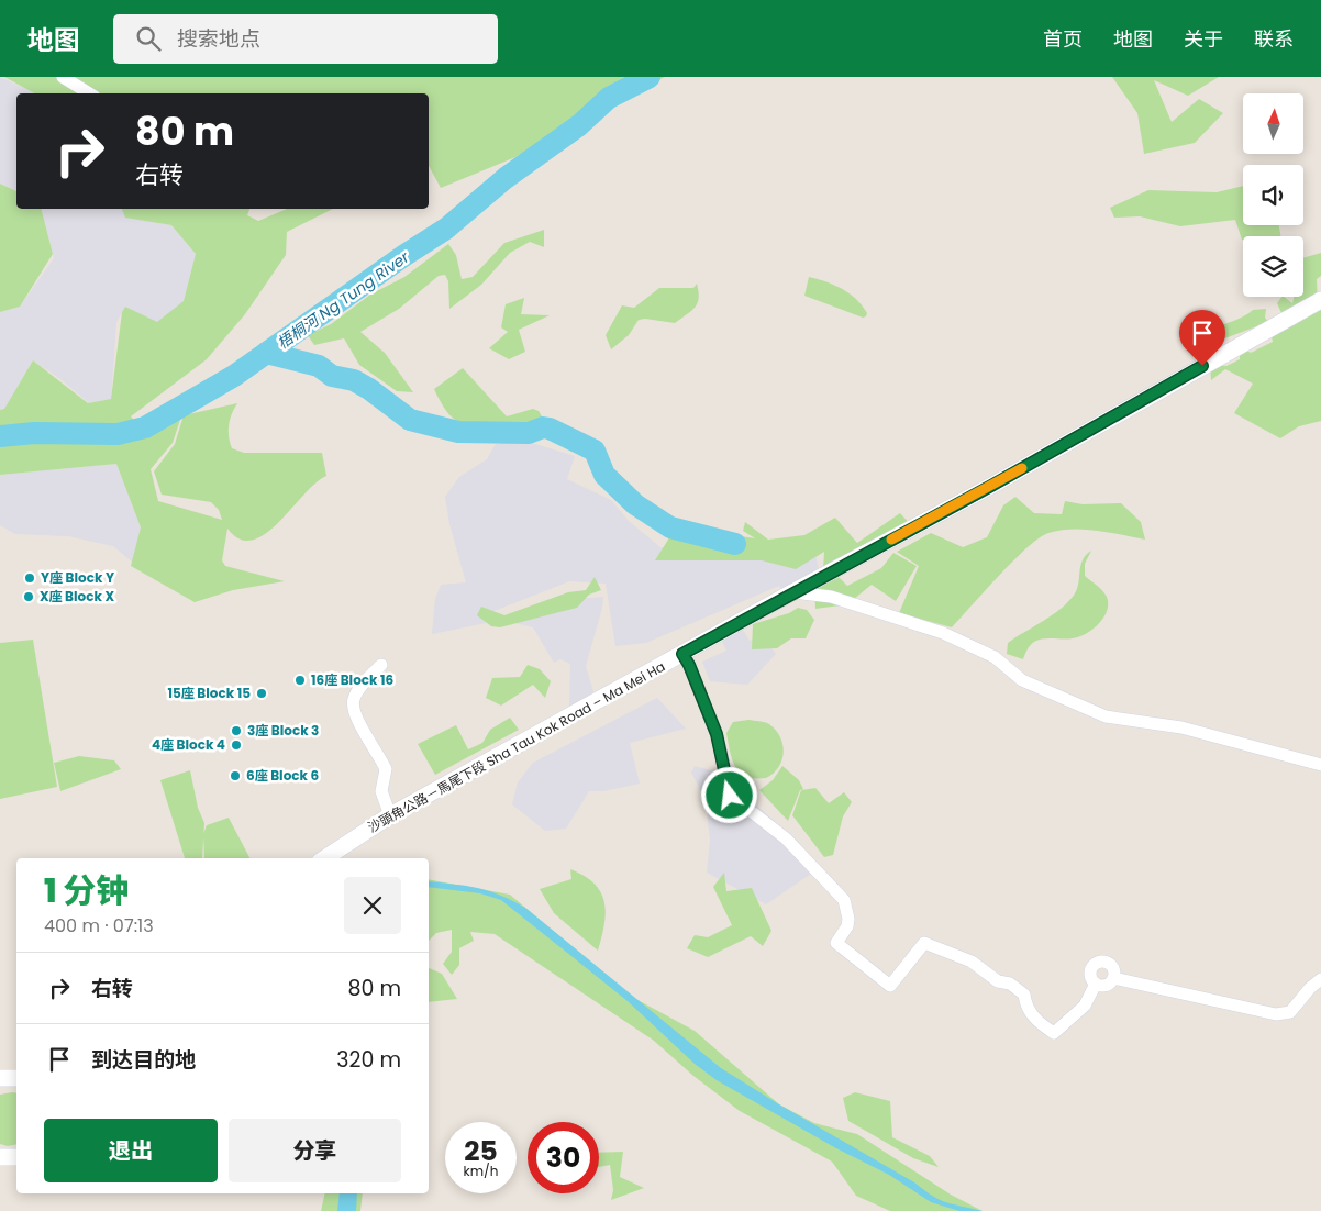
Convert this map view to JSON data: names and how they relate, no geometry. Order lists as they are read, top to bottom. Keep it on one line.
{"streets":{"main road":["沙頭角公路－馬尾下段 Sha Tau Kok Road – Ma Mei Ha"]},"water":["梧桐河 Ng Tung River"],"places":["Y座 Block Y","X座 Block X","16座 Block 16","15座 Block 15","3座 Block 3","4座 Block 4","6座 Block 6"],"north":"top","page":{"header":"地图","search":"搜索地点","nav":["首页","地图","关于","联系"],"turn":["80 m","右转"],"heading":["1 分钟","400 m · 07:13"],"list":[{"name":"右转","value":"80 m"},{"name":"到达目的地","value":"320 m"}],"buttons":["退出","分享"],"speed":"25 km/h","limit":"30"}}
